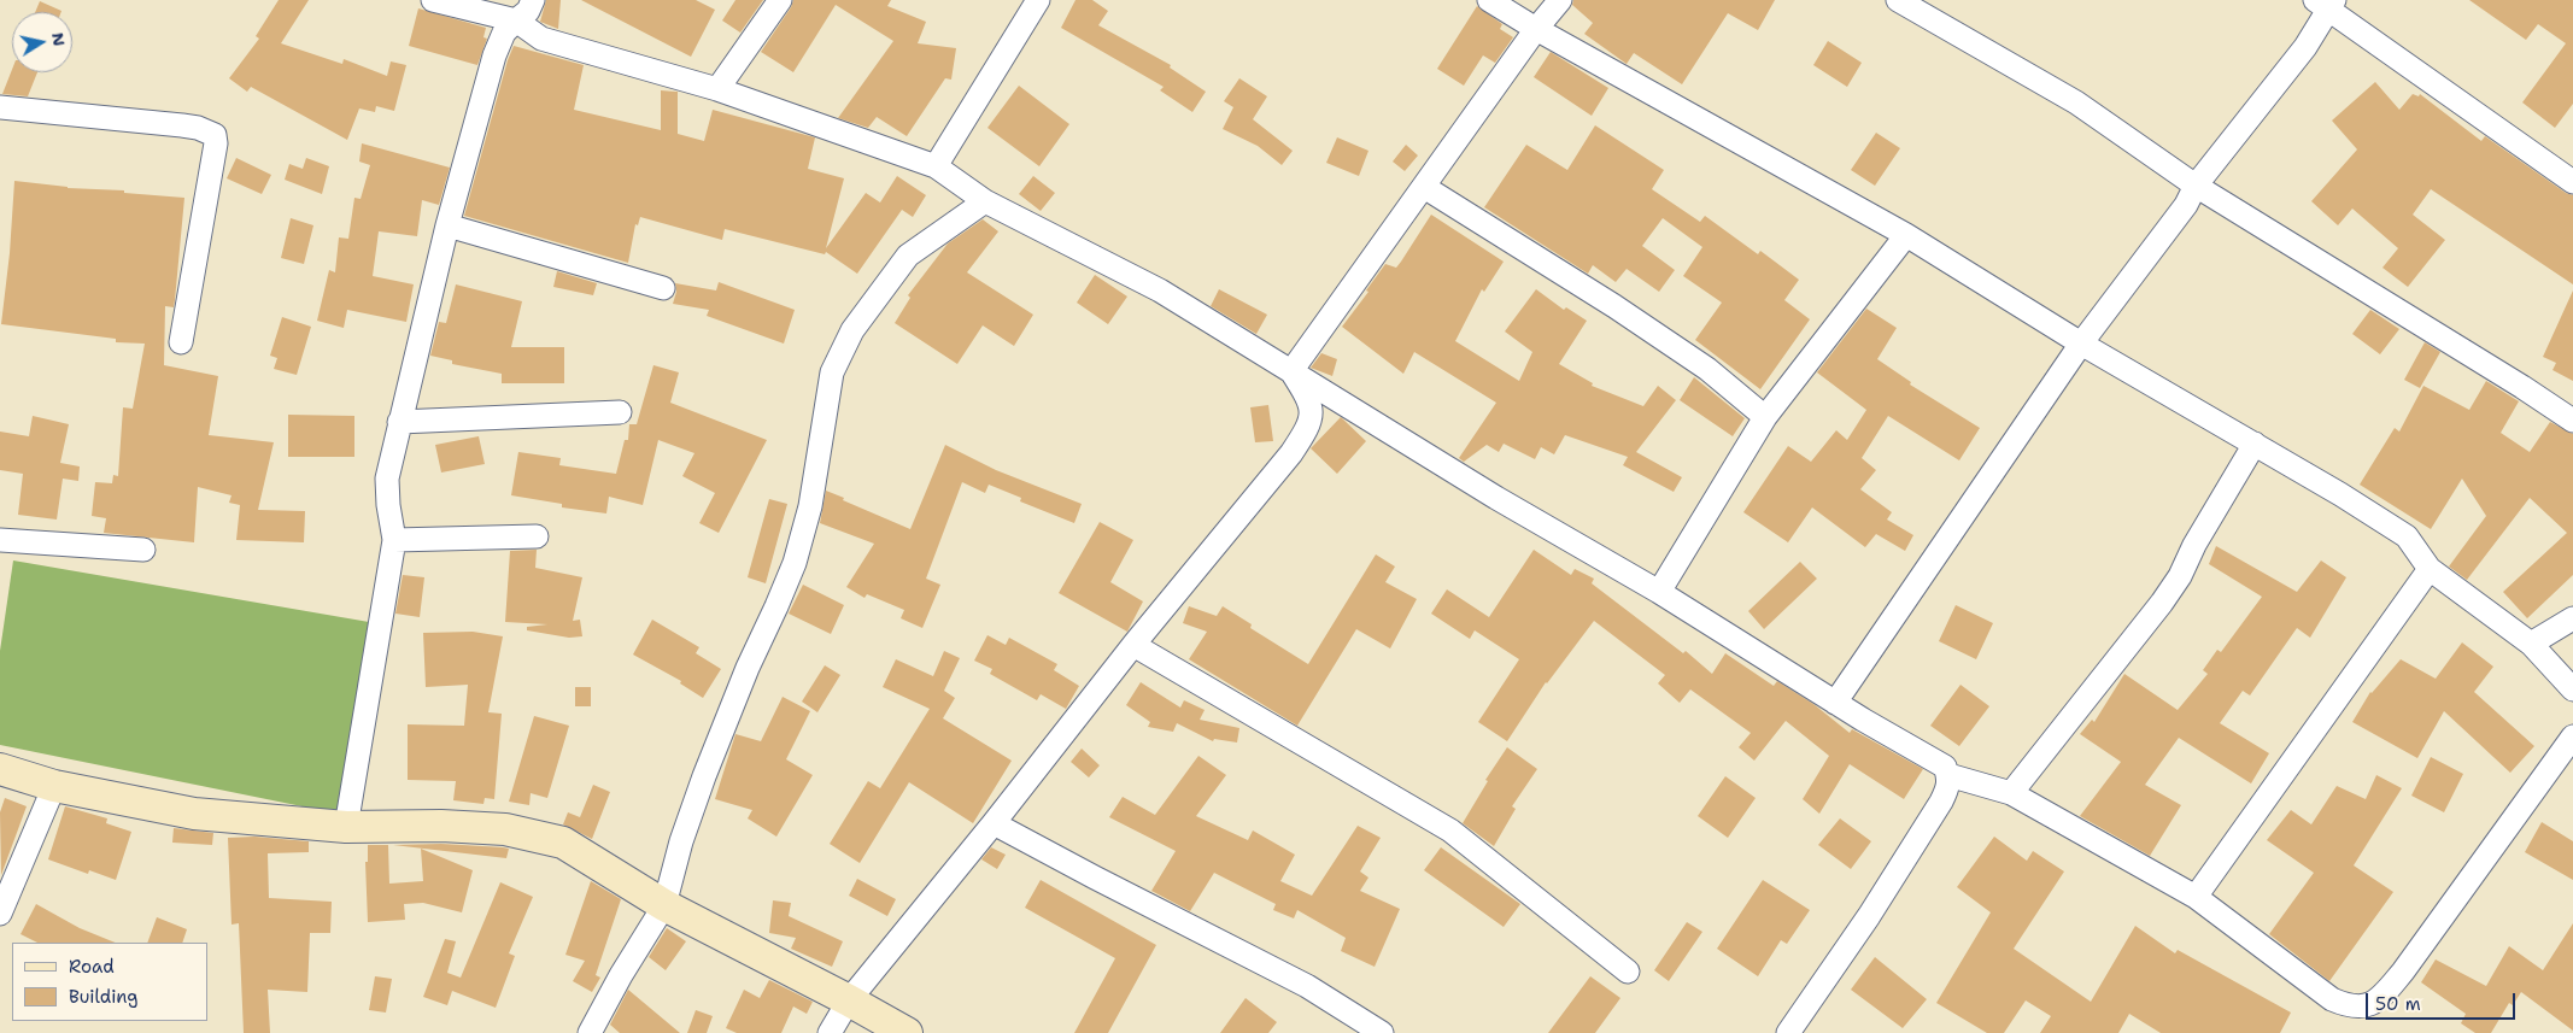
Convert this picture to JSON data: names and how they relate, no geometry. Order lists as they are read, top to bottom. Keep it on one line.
{"legend":["Road","Building"],"scale_bar":"50 m","north":"right"}
